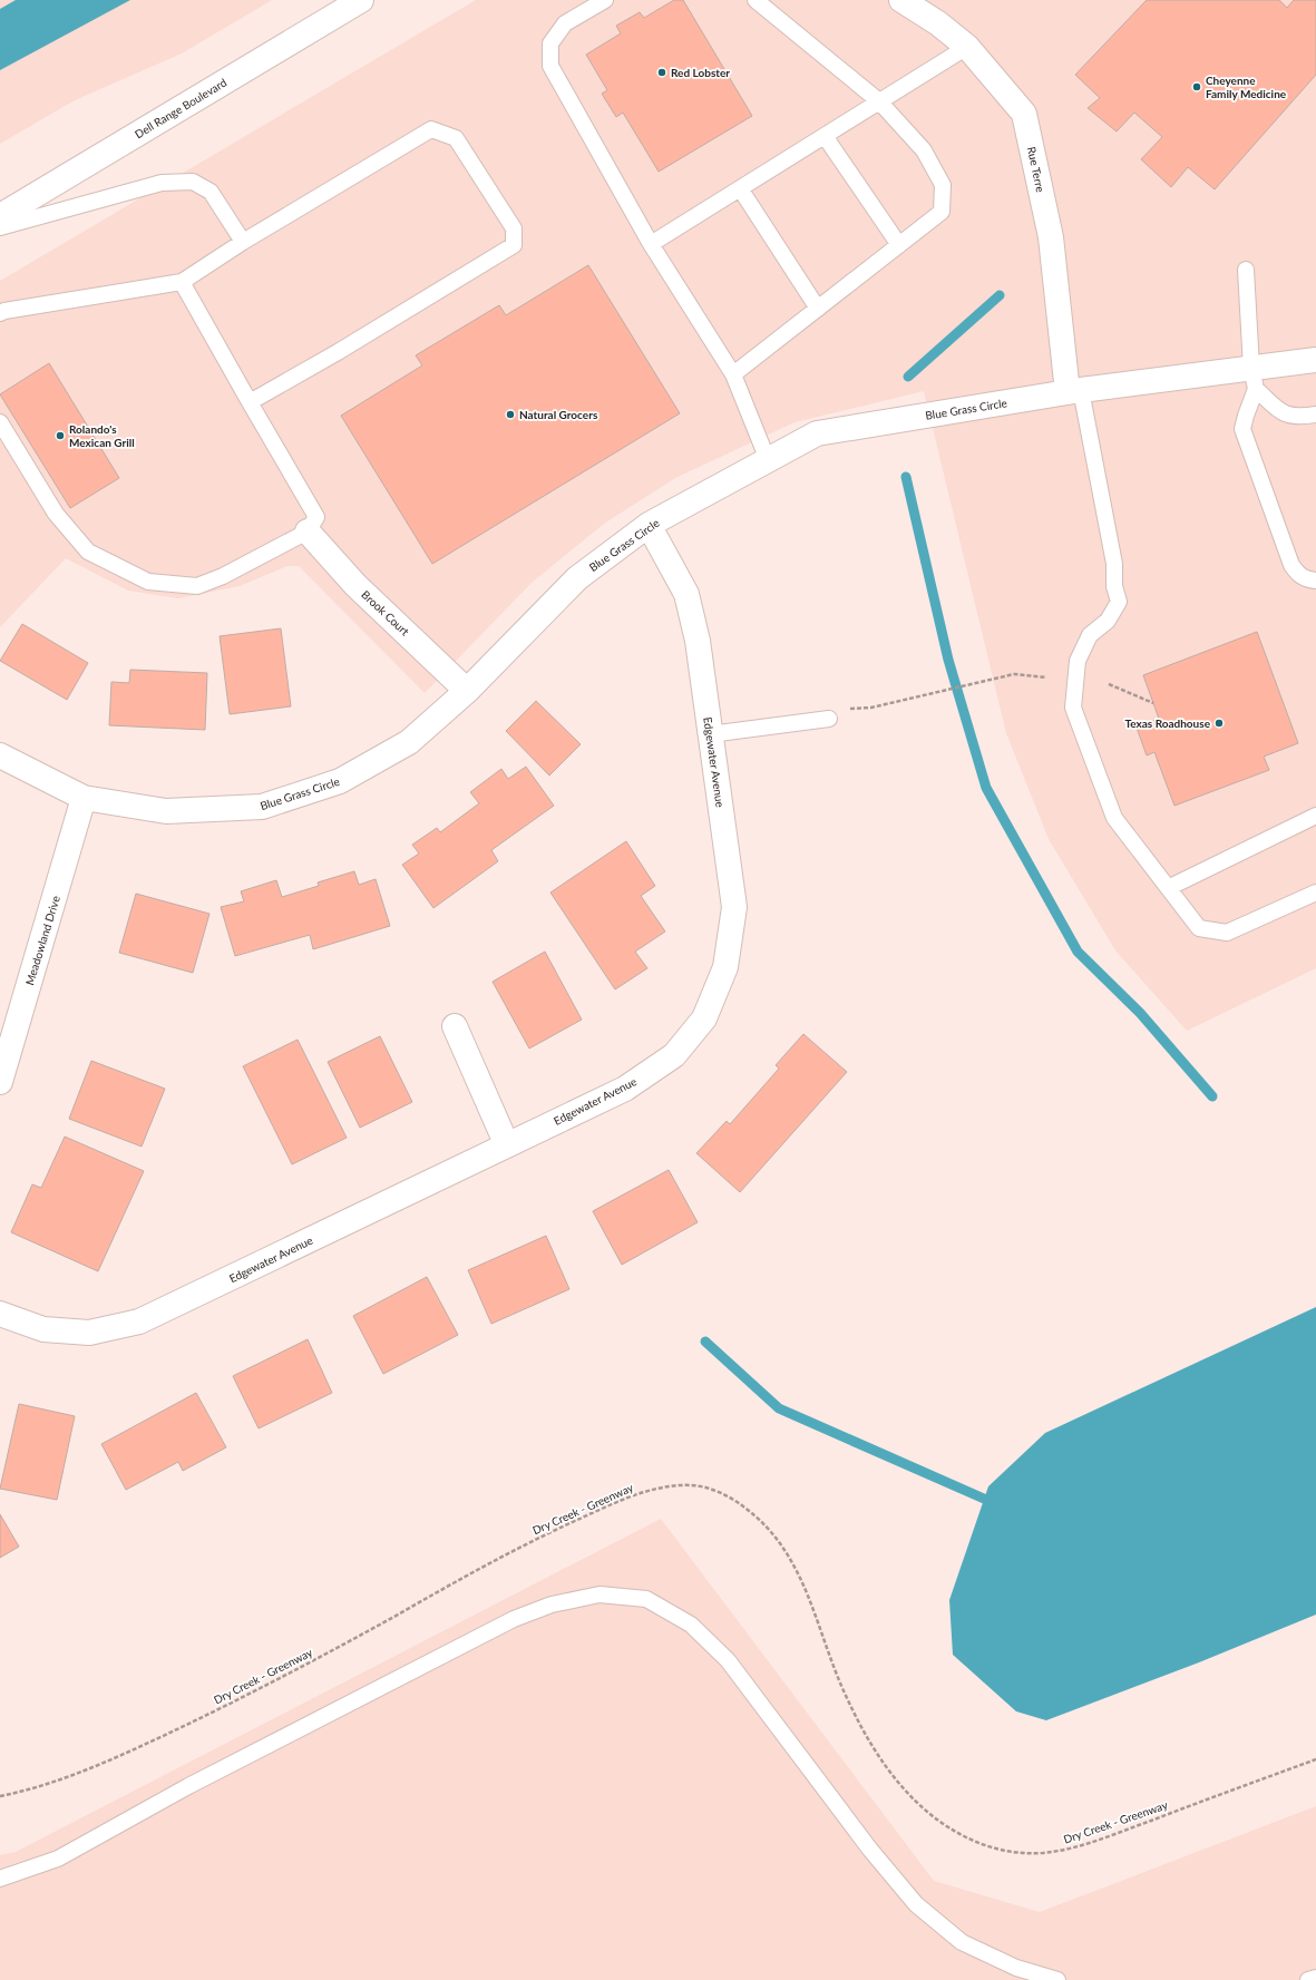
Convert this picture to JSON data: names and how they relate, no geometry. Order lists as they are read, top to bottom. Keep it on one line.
{"streets":{"street":["Dell Range Boulevard","Rue Terre","Blue Grass Circle","Brook Court","Edgewater Avenue","Meadowland Drive"],"path":["Dry Creek - Greenway"]},"crossings":[["Rue Terre","Blue Grass Circle"],["Blue Grass Circle","Brook Court"],["Blue Grass Circle","Edgewater Avenue"],["Blue Grass Circle","Meadowland Drive"]],"places":["Red Lobster","Cheyenne Family Medicine","Natural Grocers","Rolando's Mexican Grill","Texas Roadhouse"]}
